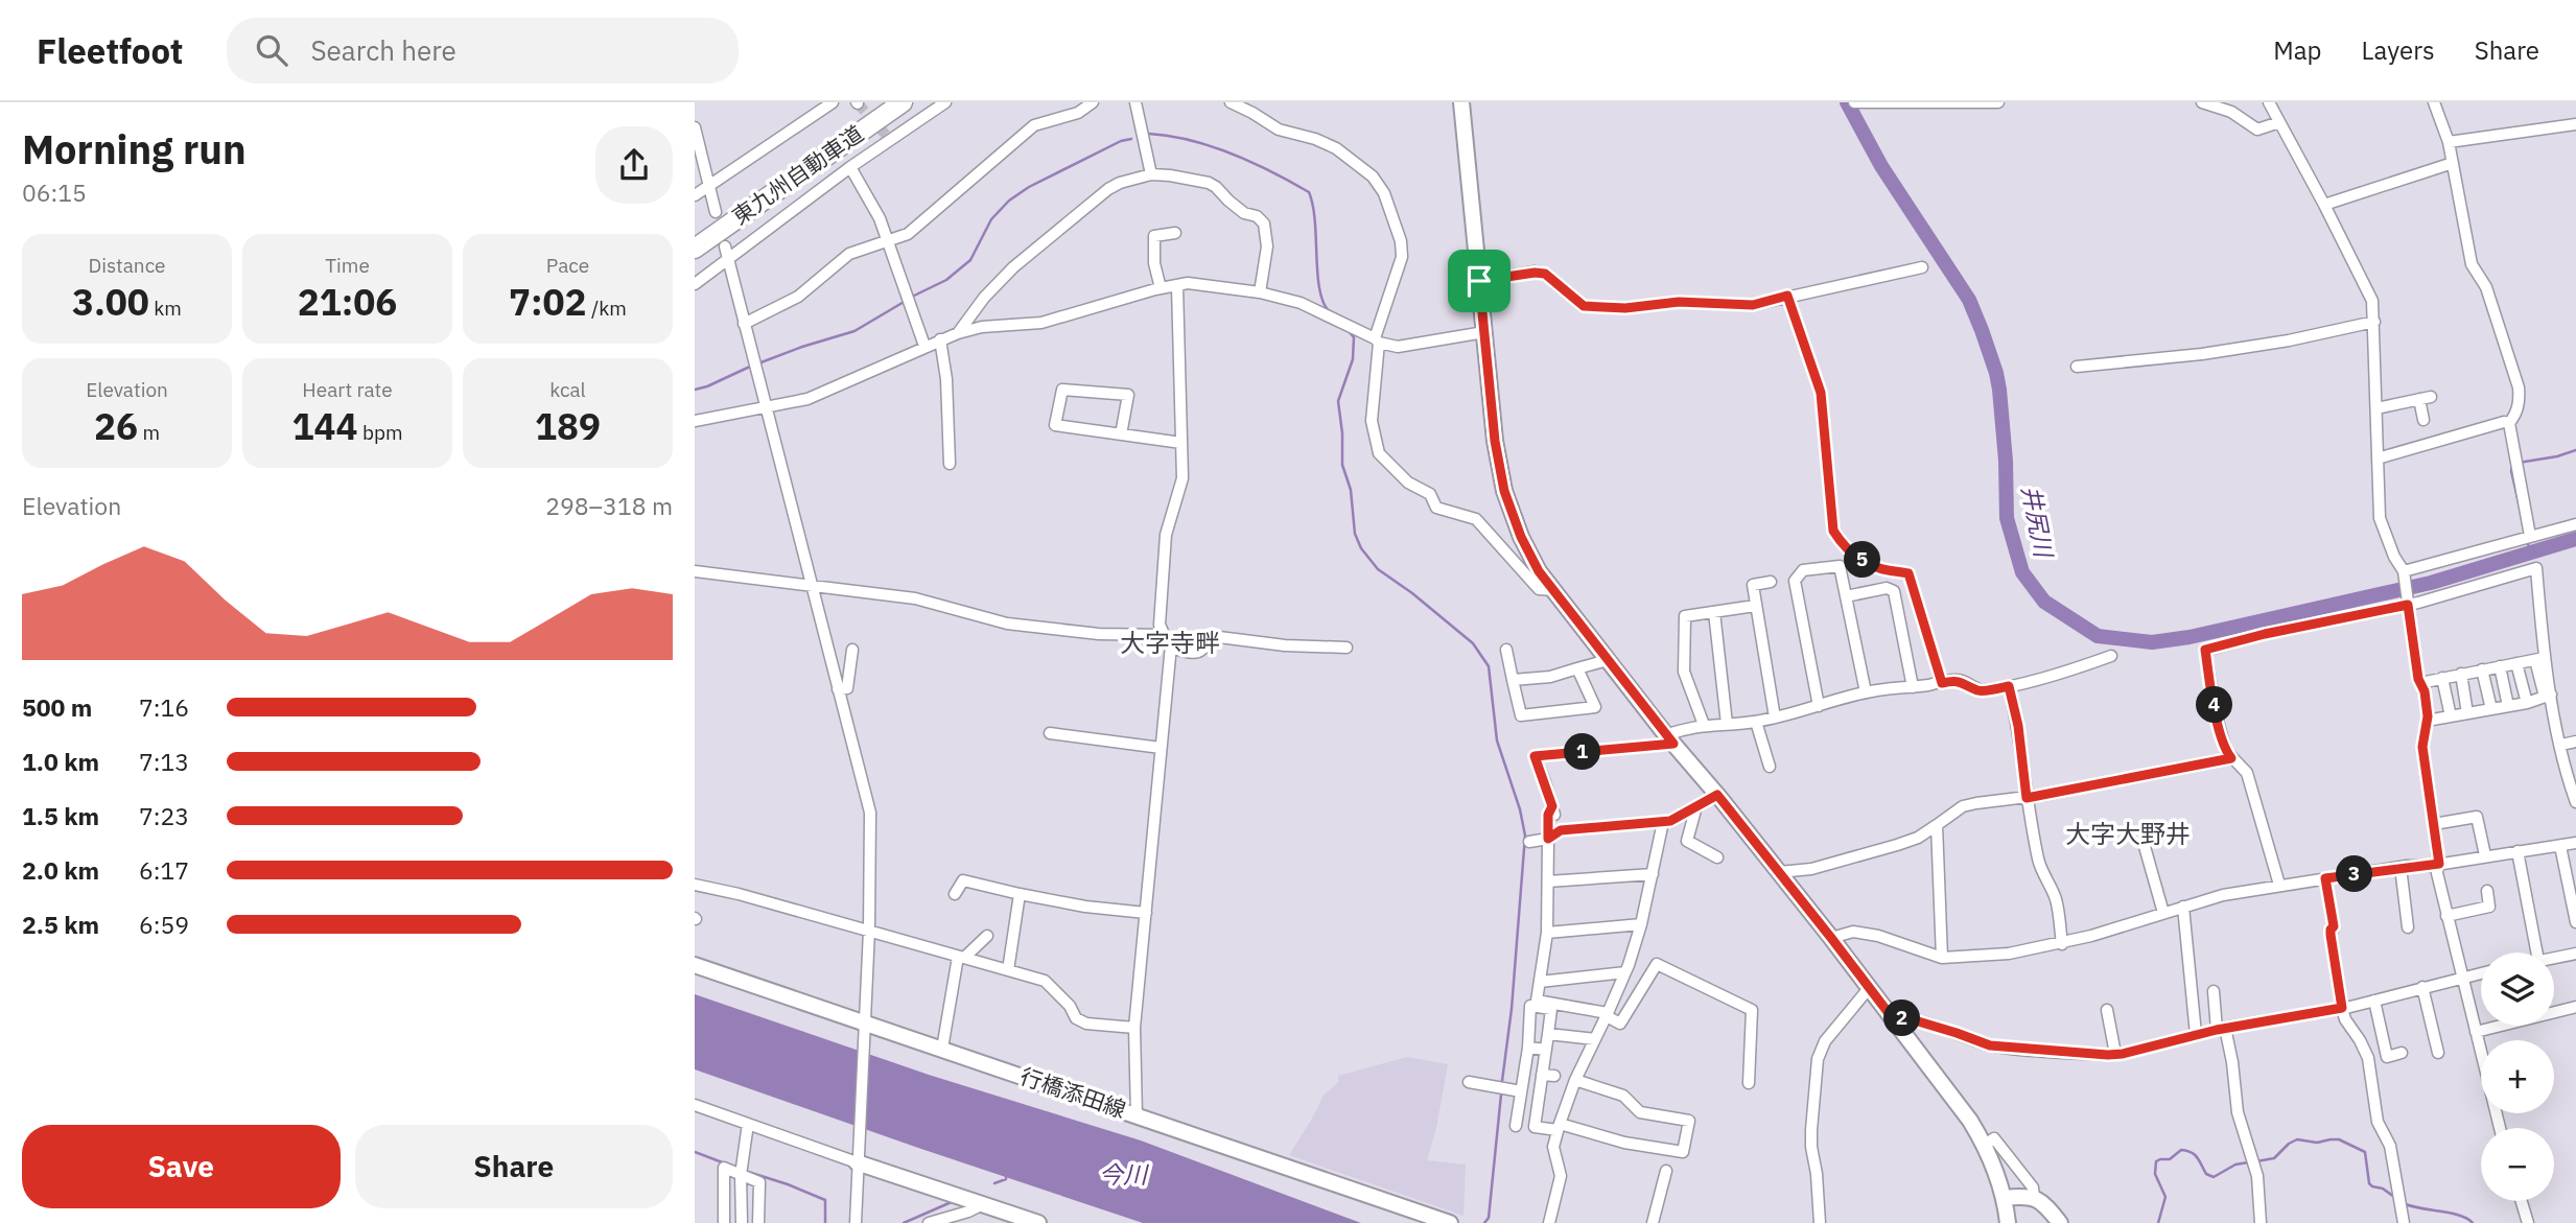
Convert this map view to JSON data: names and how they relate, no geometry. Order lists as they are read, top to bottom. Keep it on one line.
{"streets":{"highway":["東九州自動車道"],"main road":["行橋添田線"]},"districts":["大字寺畔","大字大野井"],"water":["井尻川","今川"],"page":{"header":"Fleetfoot","search":"Search here","nav":["Map","Layers","Share"],"heading":["Morning run","06:15"],"stats":[["Distance","3.00 km"],["Time","21:06"],["Pace","7:02 /km"],["Elevation","26 m"],["Heart rate","144 bpm"],["kcal","189"]],"chart":["Elevation","298–318 m"],"pins":["5","4","1","3","2"],"list":[{"name":"500 m","note":"7:16"},{"name":"1.0 km","note":"7:13"},{"name":"1.5 km","note":"7:23"},{"name":"2.0 km","note":"6:17"},{"name":"2.5 km","note":"6:59"}],"map_buttons":["+","−"],"buttons":["Save","Share"]}}
